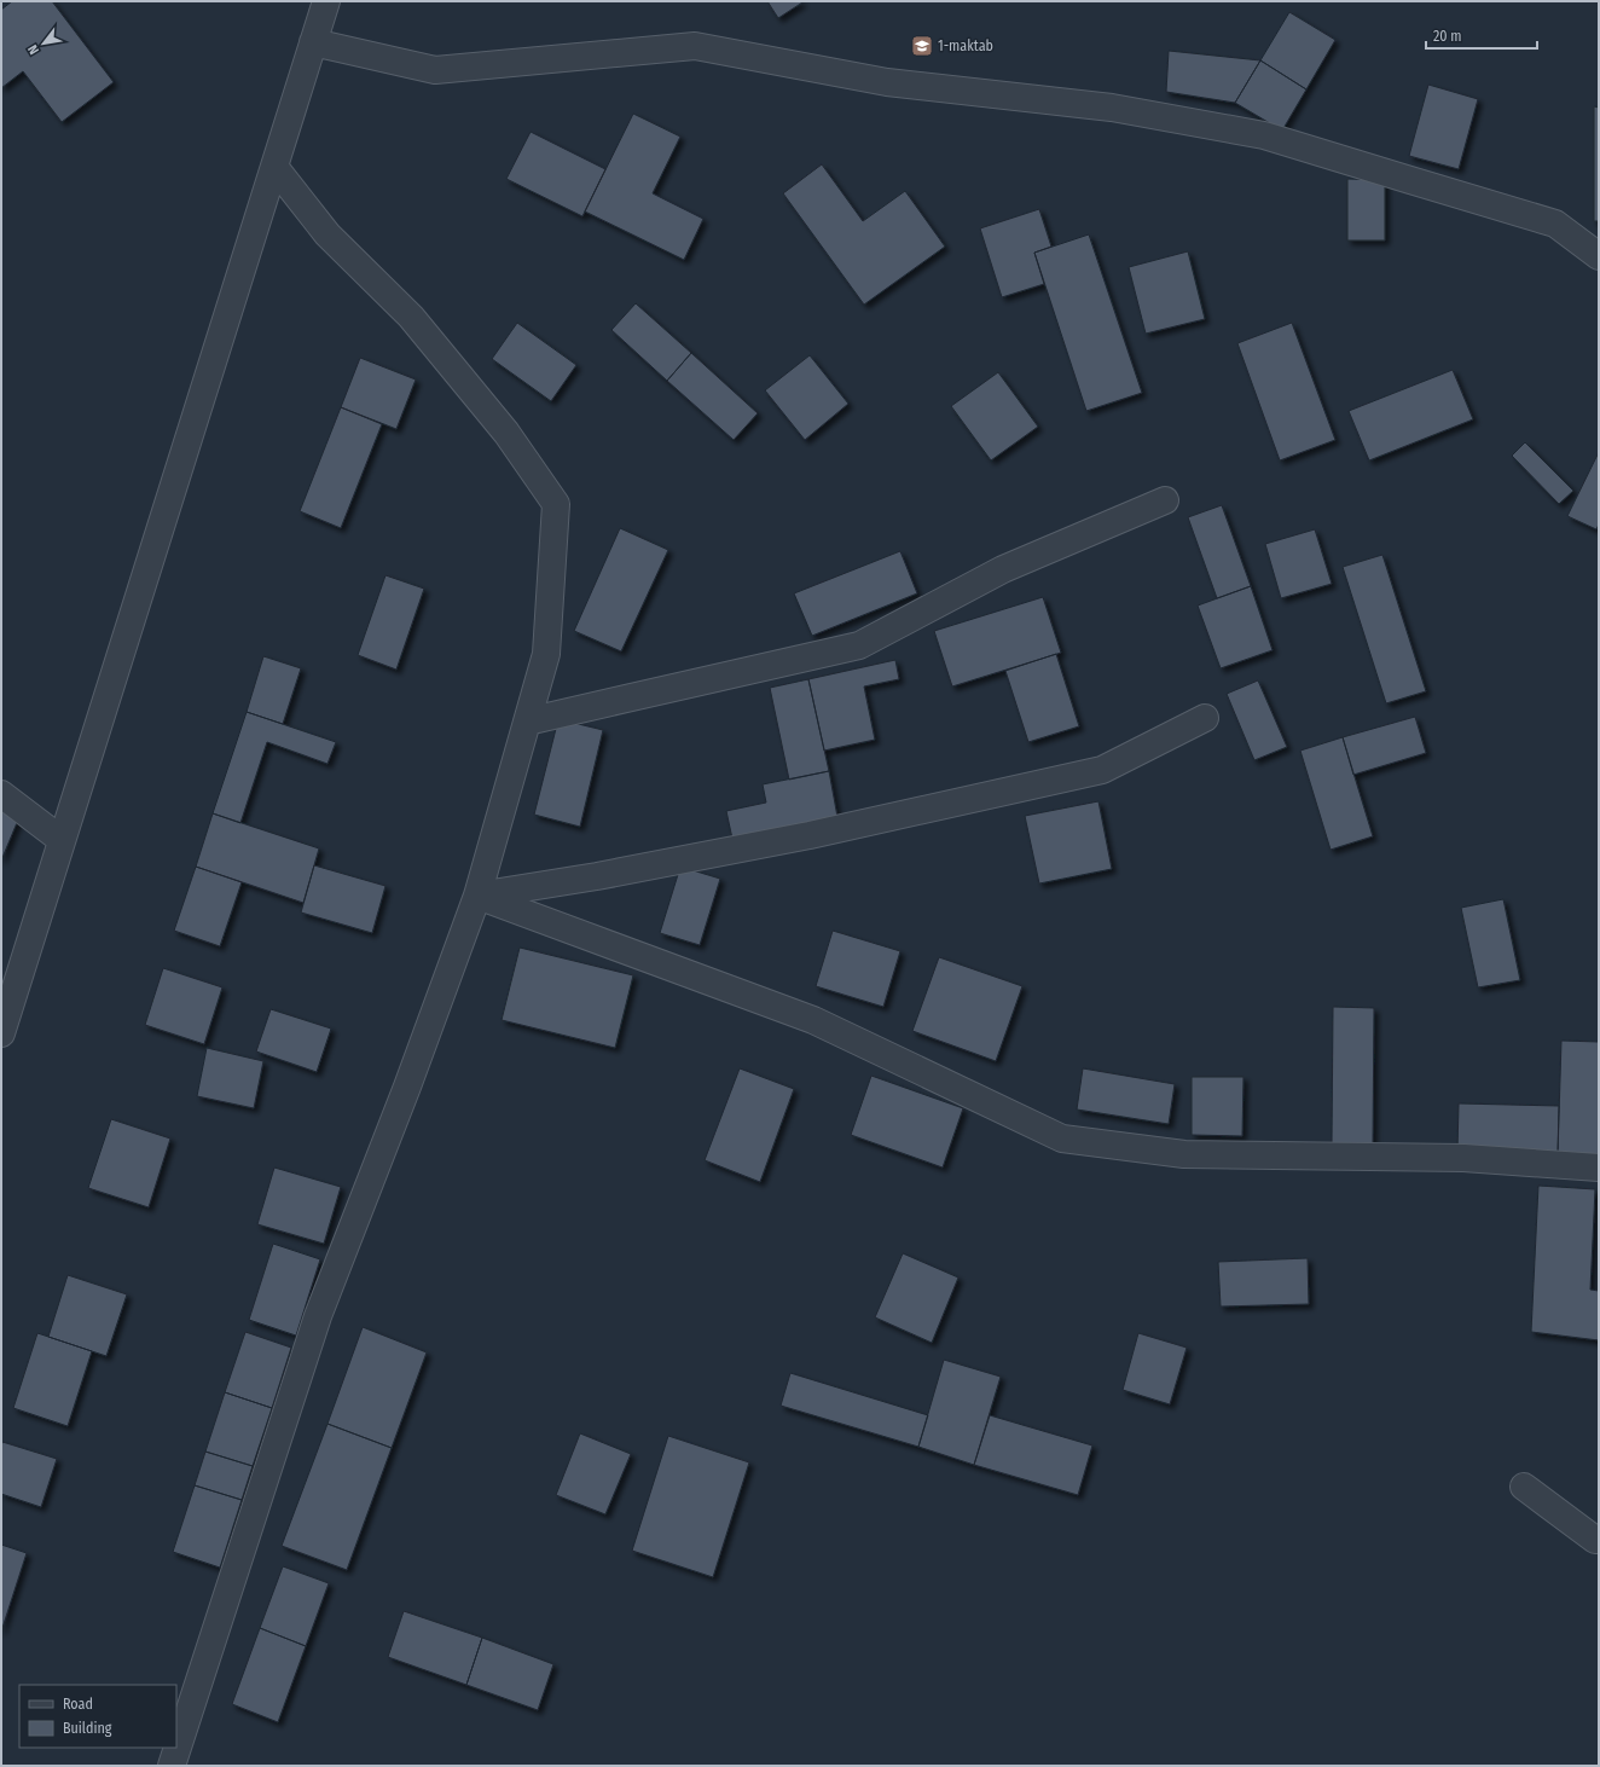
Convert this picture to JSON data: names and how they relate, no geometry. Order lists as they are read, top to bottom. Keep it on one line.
{"places":{"school or university":["1-maktab"]},"legend":["Road","Building"],"scale_bar":"20 m","north":"bottom left"}
